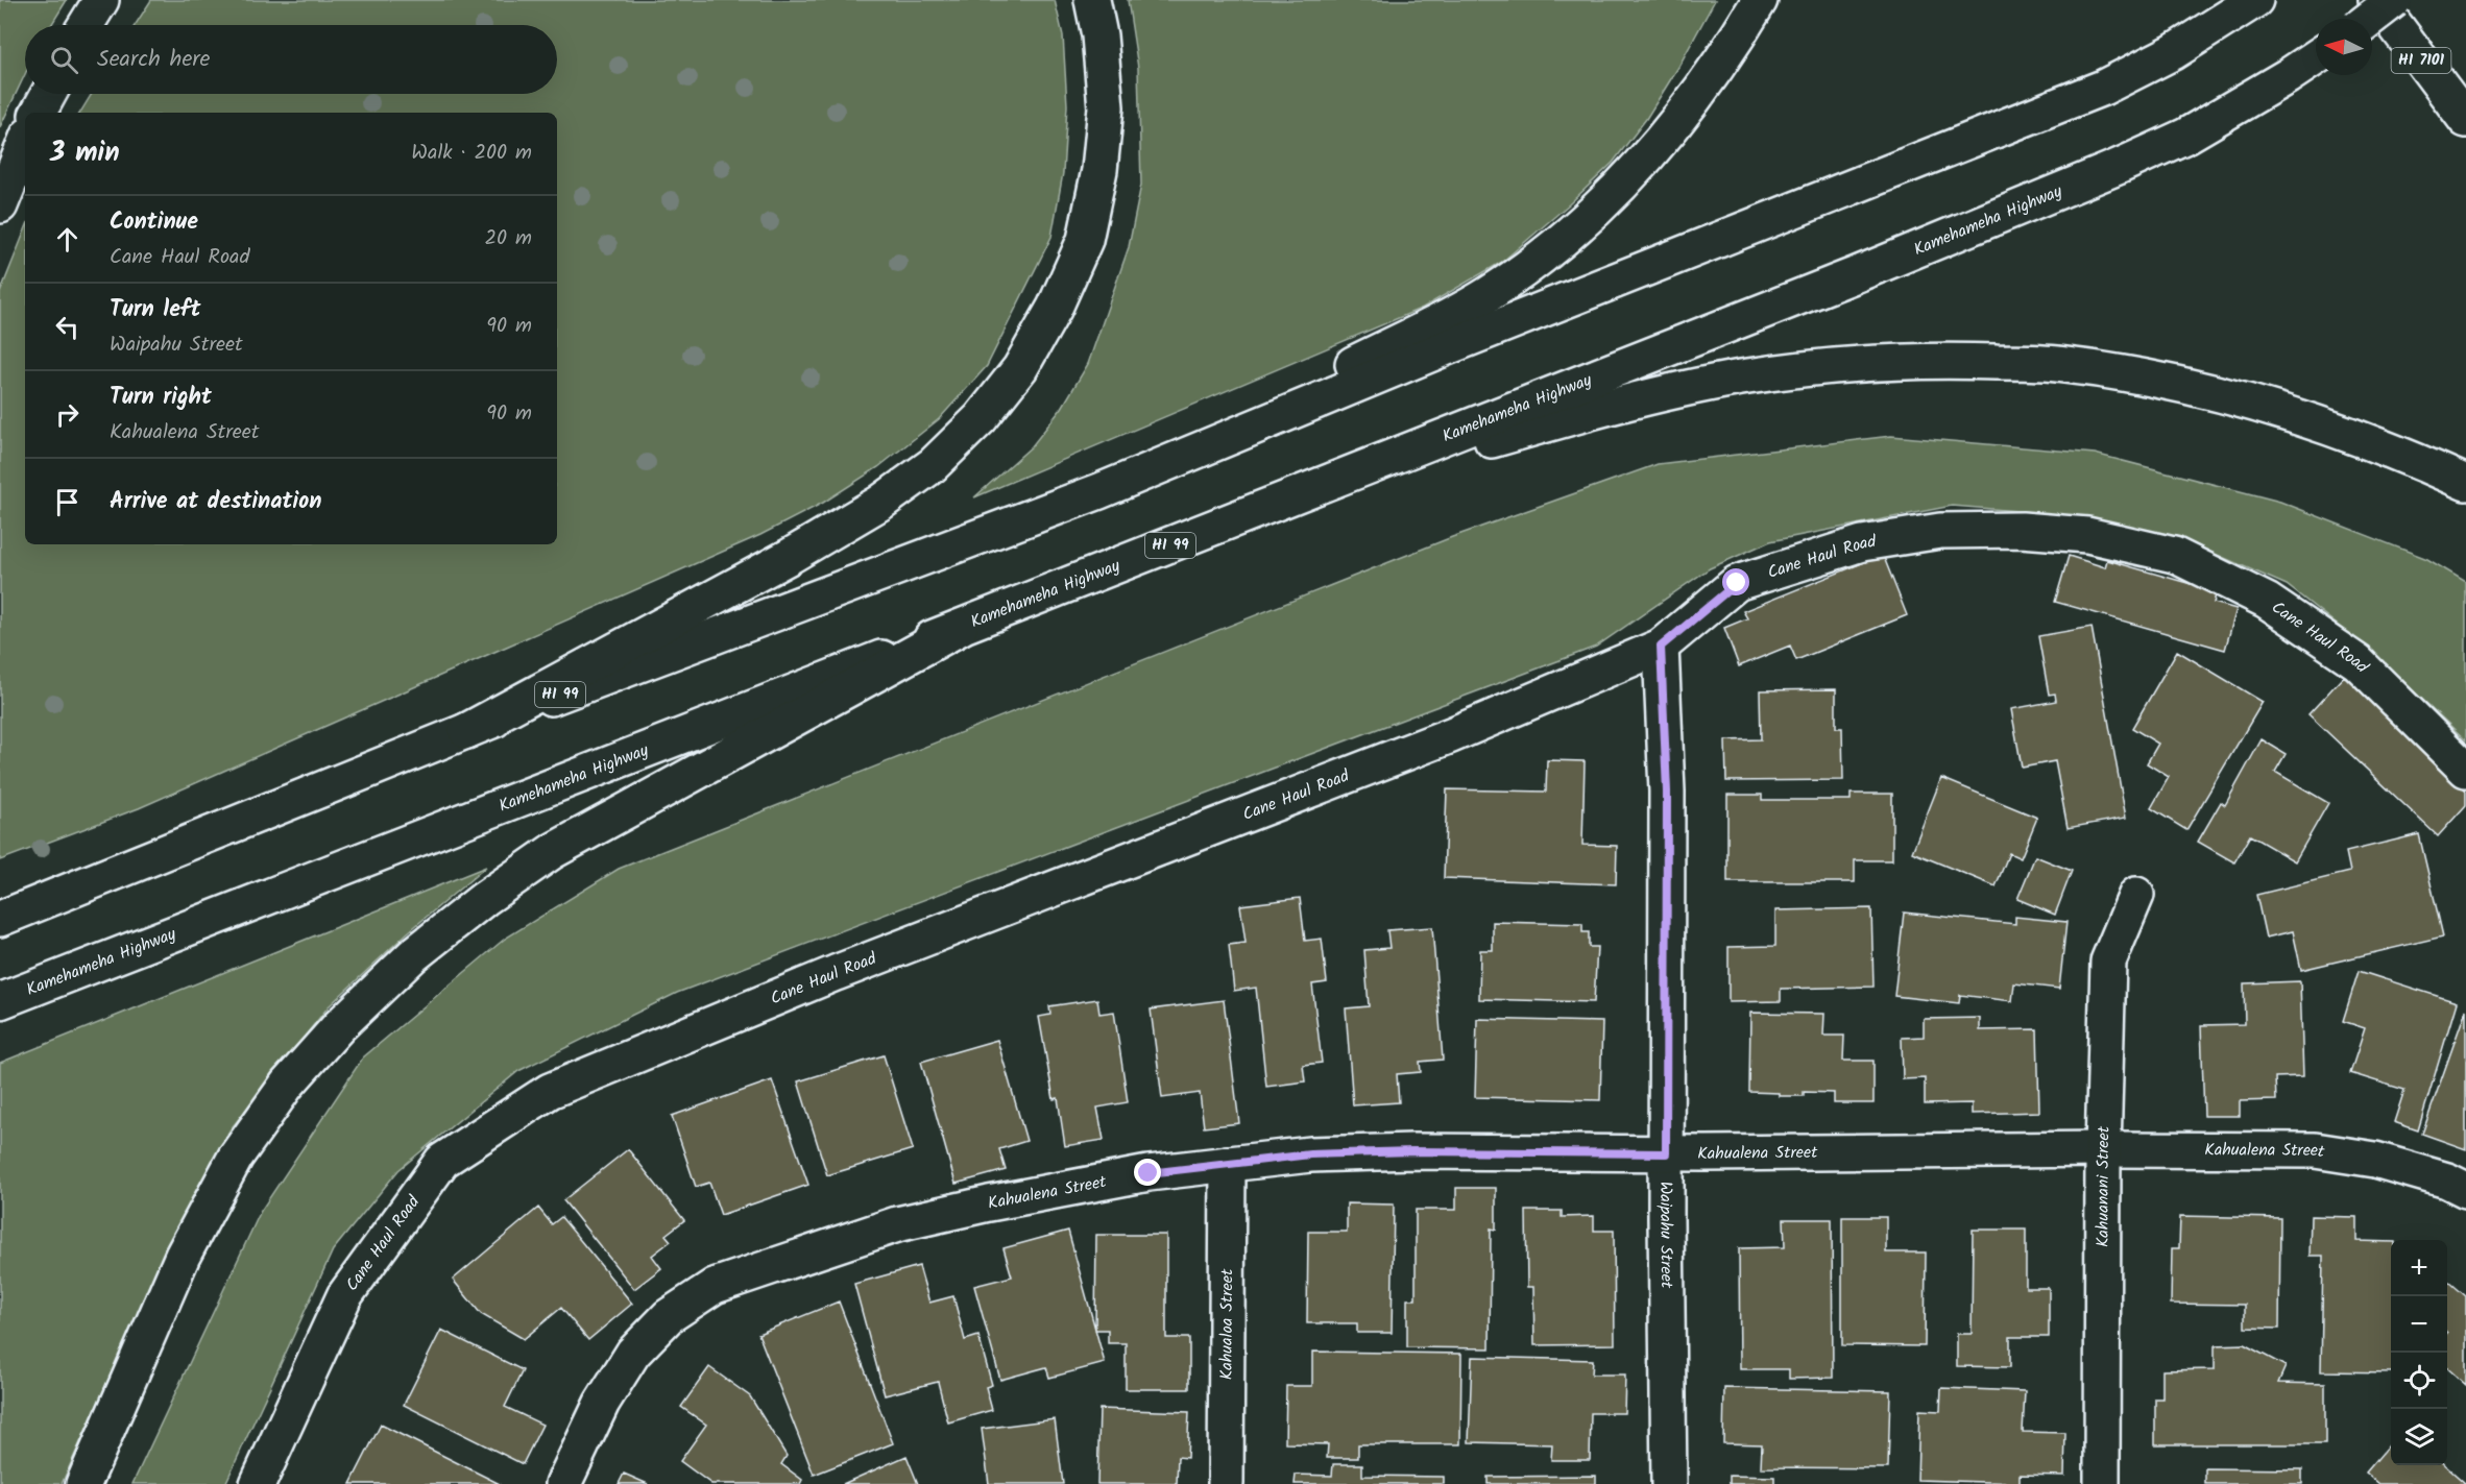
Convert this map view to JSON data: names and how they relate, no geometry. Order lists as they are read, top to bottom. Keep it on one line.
{"streets":{"main road":["HI 7101","Kamehameha Highway","HI 99","Cane Haul Road","Kahualena Street","Kahuanani Street","Waipahu Street","Kahualoa Street"]},"crossings":[["Cane Haul Road","Waipahu Street"],["Kahualena Street","Kahuanani Street"],["Kahualena Street","Waipahu Street"],["Kahualena Street","Kahualoa Street"]],"north":"left","page":{"search":"Search here","heading":["3 min","Walk · 200 m"],"list":[["Continue","Cane Haul Road","20 m"],["Turn left","Waipahu Street","90 m"],["Turn right","Kahualena Street","90 m"],"Arrive at destination"],"map_buttons":["+","−"]}}
